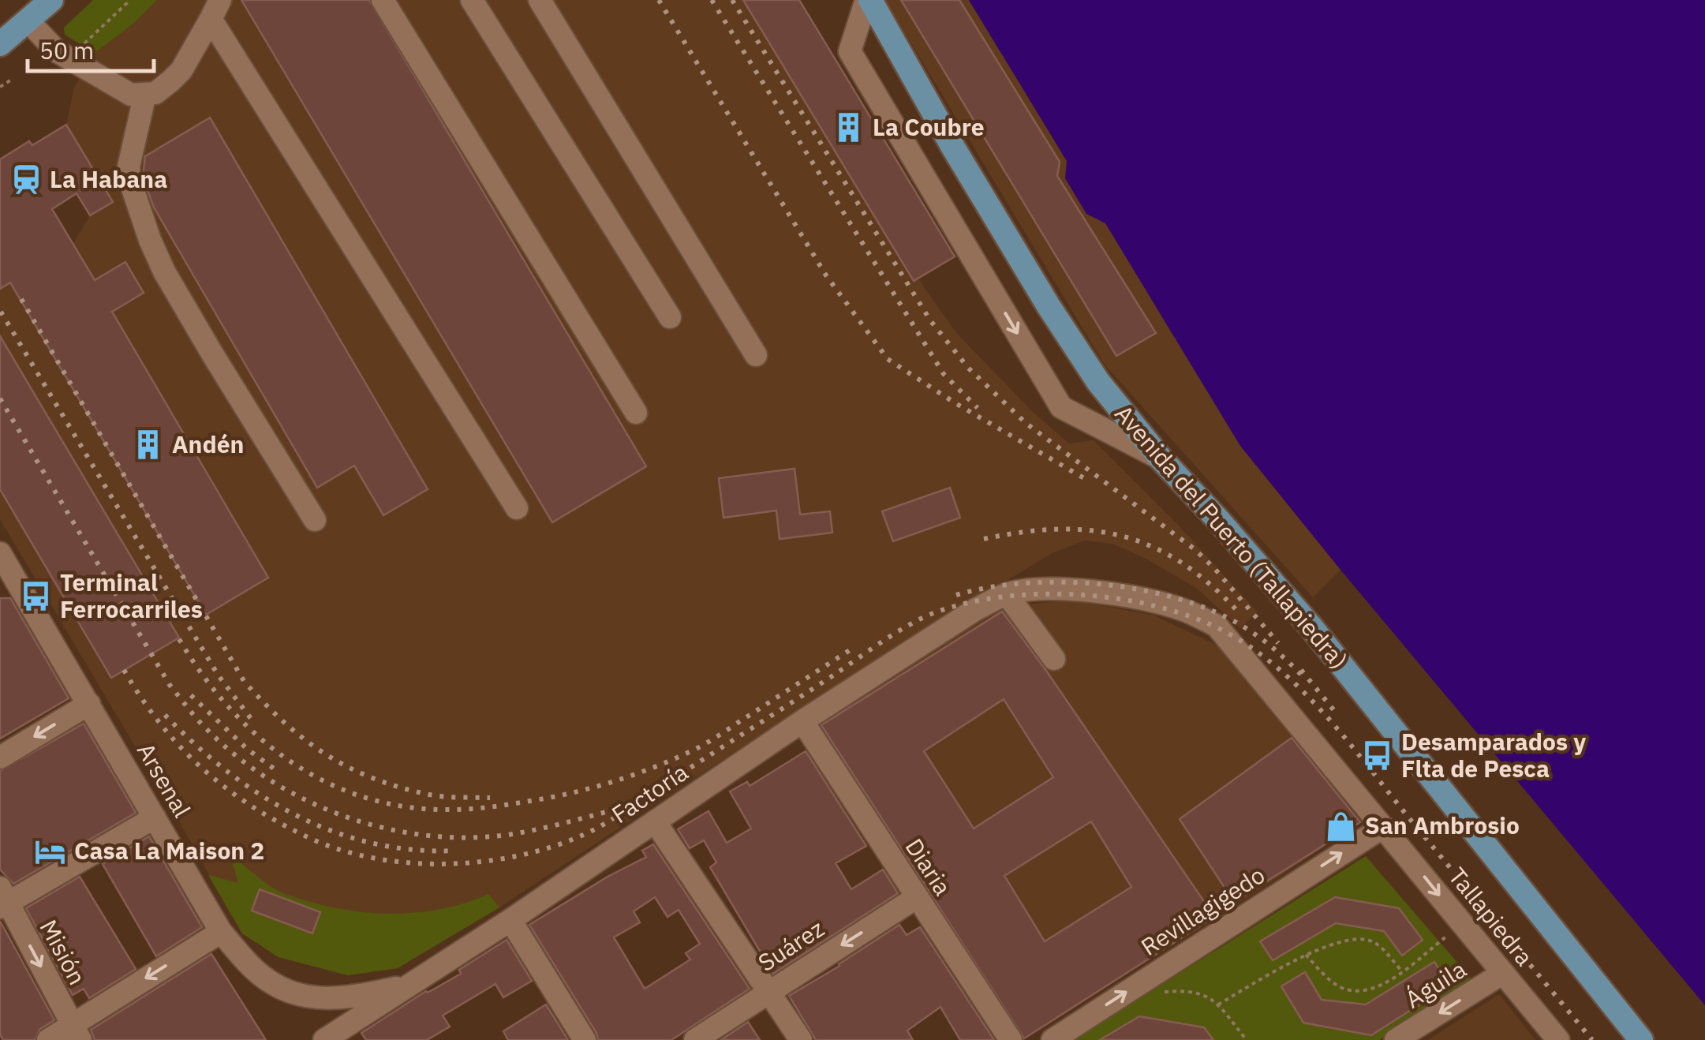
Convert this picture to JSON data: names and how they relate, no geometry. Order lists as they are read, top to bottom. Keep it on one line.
{"streets":{"main road":["Avenida del Puerto (Tallapiedra)"],"street":["Arsenal","Factoría","Diaria","Revillagigedo","Tallapiedra","Suárez","Misión","Águila"]},"crossings":[["Arsenal","Factoría"],["Factoría","Diaria"],["Factoría","Tallapiedra"],["Diaria","Suárez"],["Revillagigedo","Tallapiedra"],["Tallapiedra","Águila"]],"one_way":["Revillagigedo","Suárez","Misión","Águila"],"places":{"building":["La Coubre","Andén"],"station":["La Habana"],"bus stop":["Terminal Ferrocarriles","Desamparados y Flta de Pesca"],"shop":["San Ambrosio"],"hotel":["Casa La Maison 2"]},"scale_bar":"50 m"}
